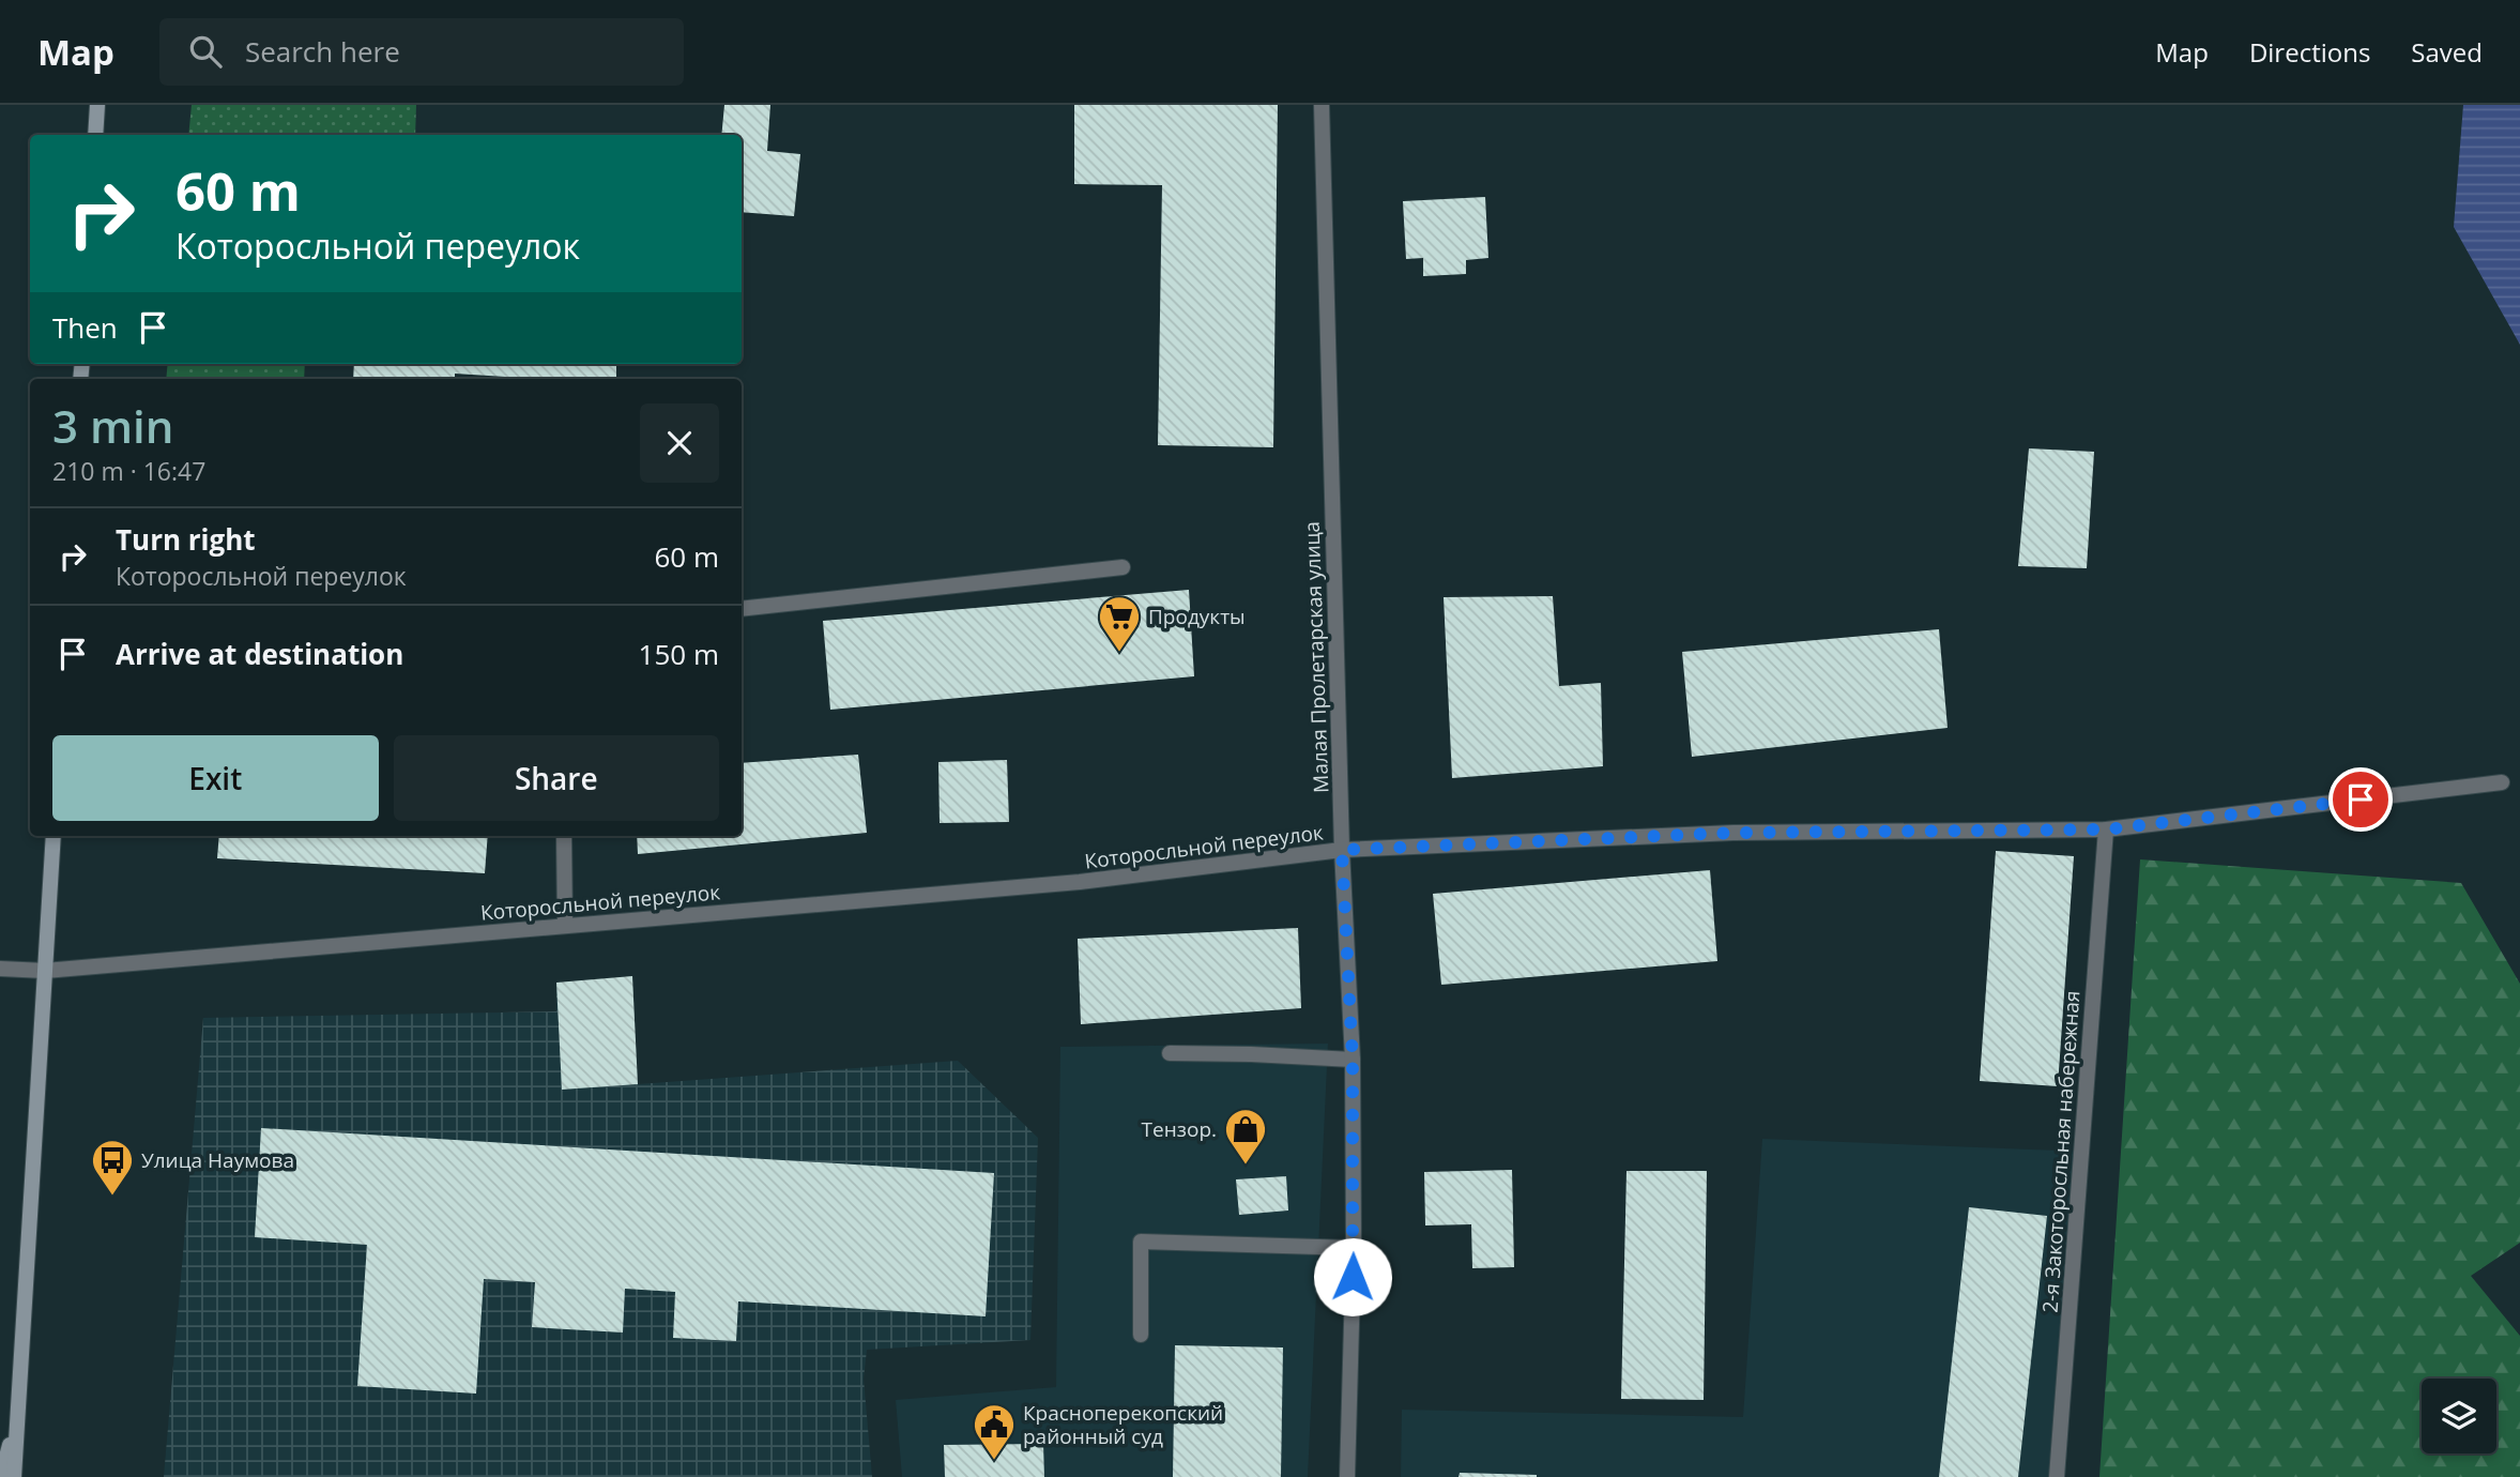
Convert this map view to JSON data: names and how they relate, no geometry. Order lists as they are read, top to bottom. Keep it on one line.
{"streets":{"street":["Малая Пролетарская улица","Которосльной переулок","2-я Закоторосльная набережная"]},"crossings":[["Малая Пролетарская улица","Которосльной переулок"],["Которосльной переулок","2-я Закоторосльная набережная"]],"places":{"supermarket":["Продукты"],"shop":["Тензор."],"bus stop":["Улица Наумова"],"public building":["Красноперекопский районный суд"]},"page":{"header":"Map","search":"Search here","nav":["Map","Directions","Saved"],"turn":["60 m","Которосльной переулок"],"then":"Then","heading":["3 min","210 m · 16:47"],"list":[{"name":"Turn right","note":"Которосльной переулок","value":"60 m"},{"name":"Arrive at destination","value":"150 m"}],"buttons":["Exit","Share"]}}
